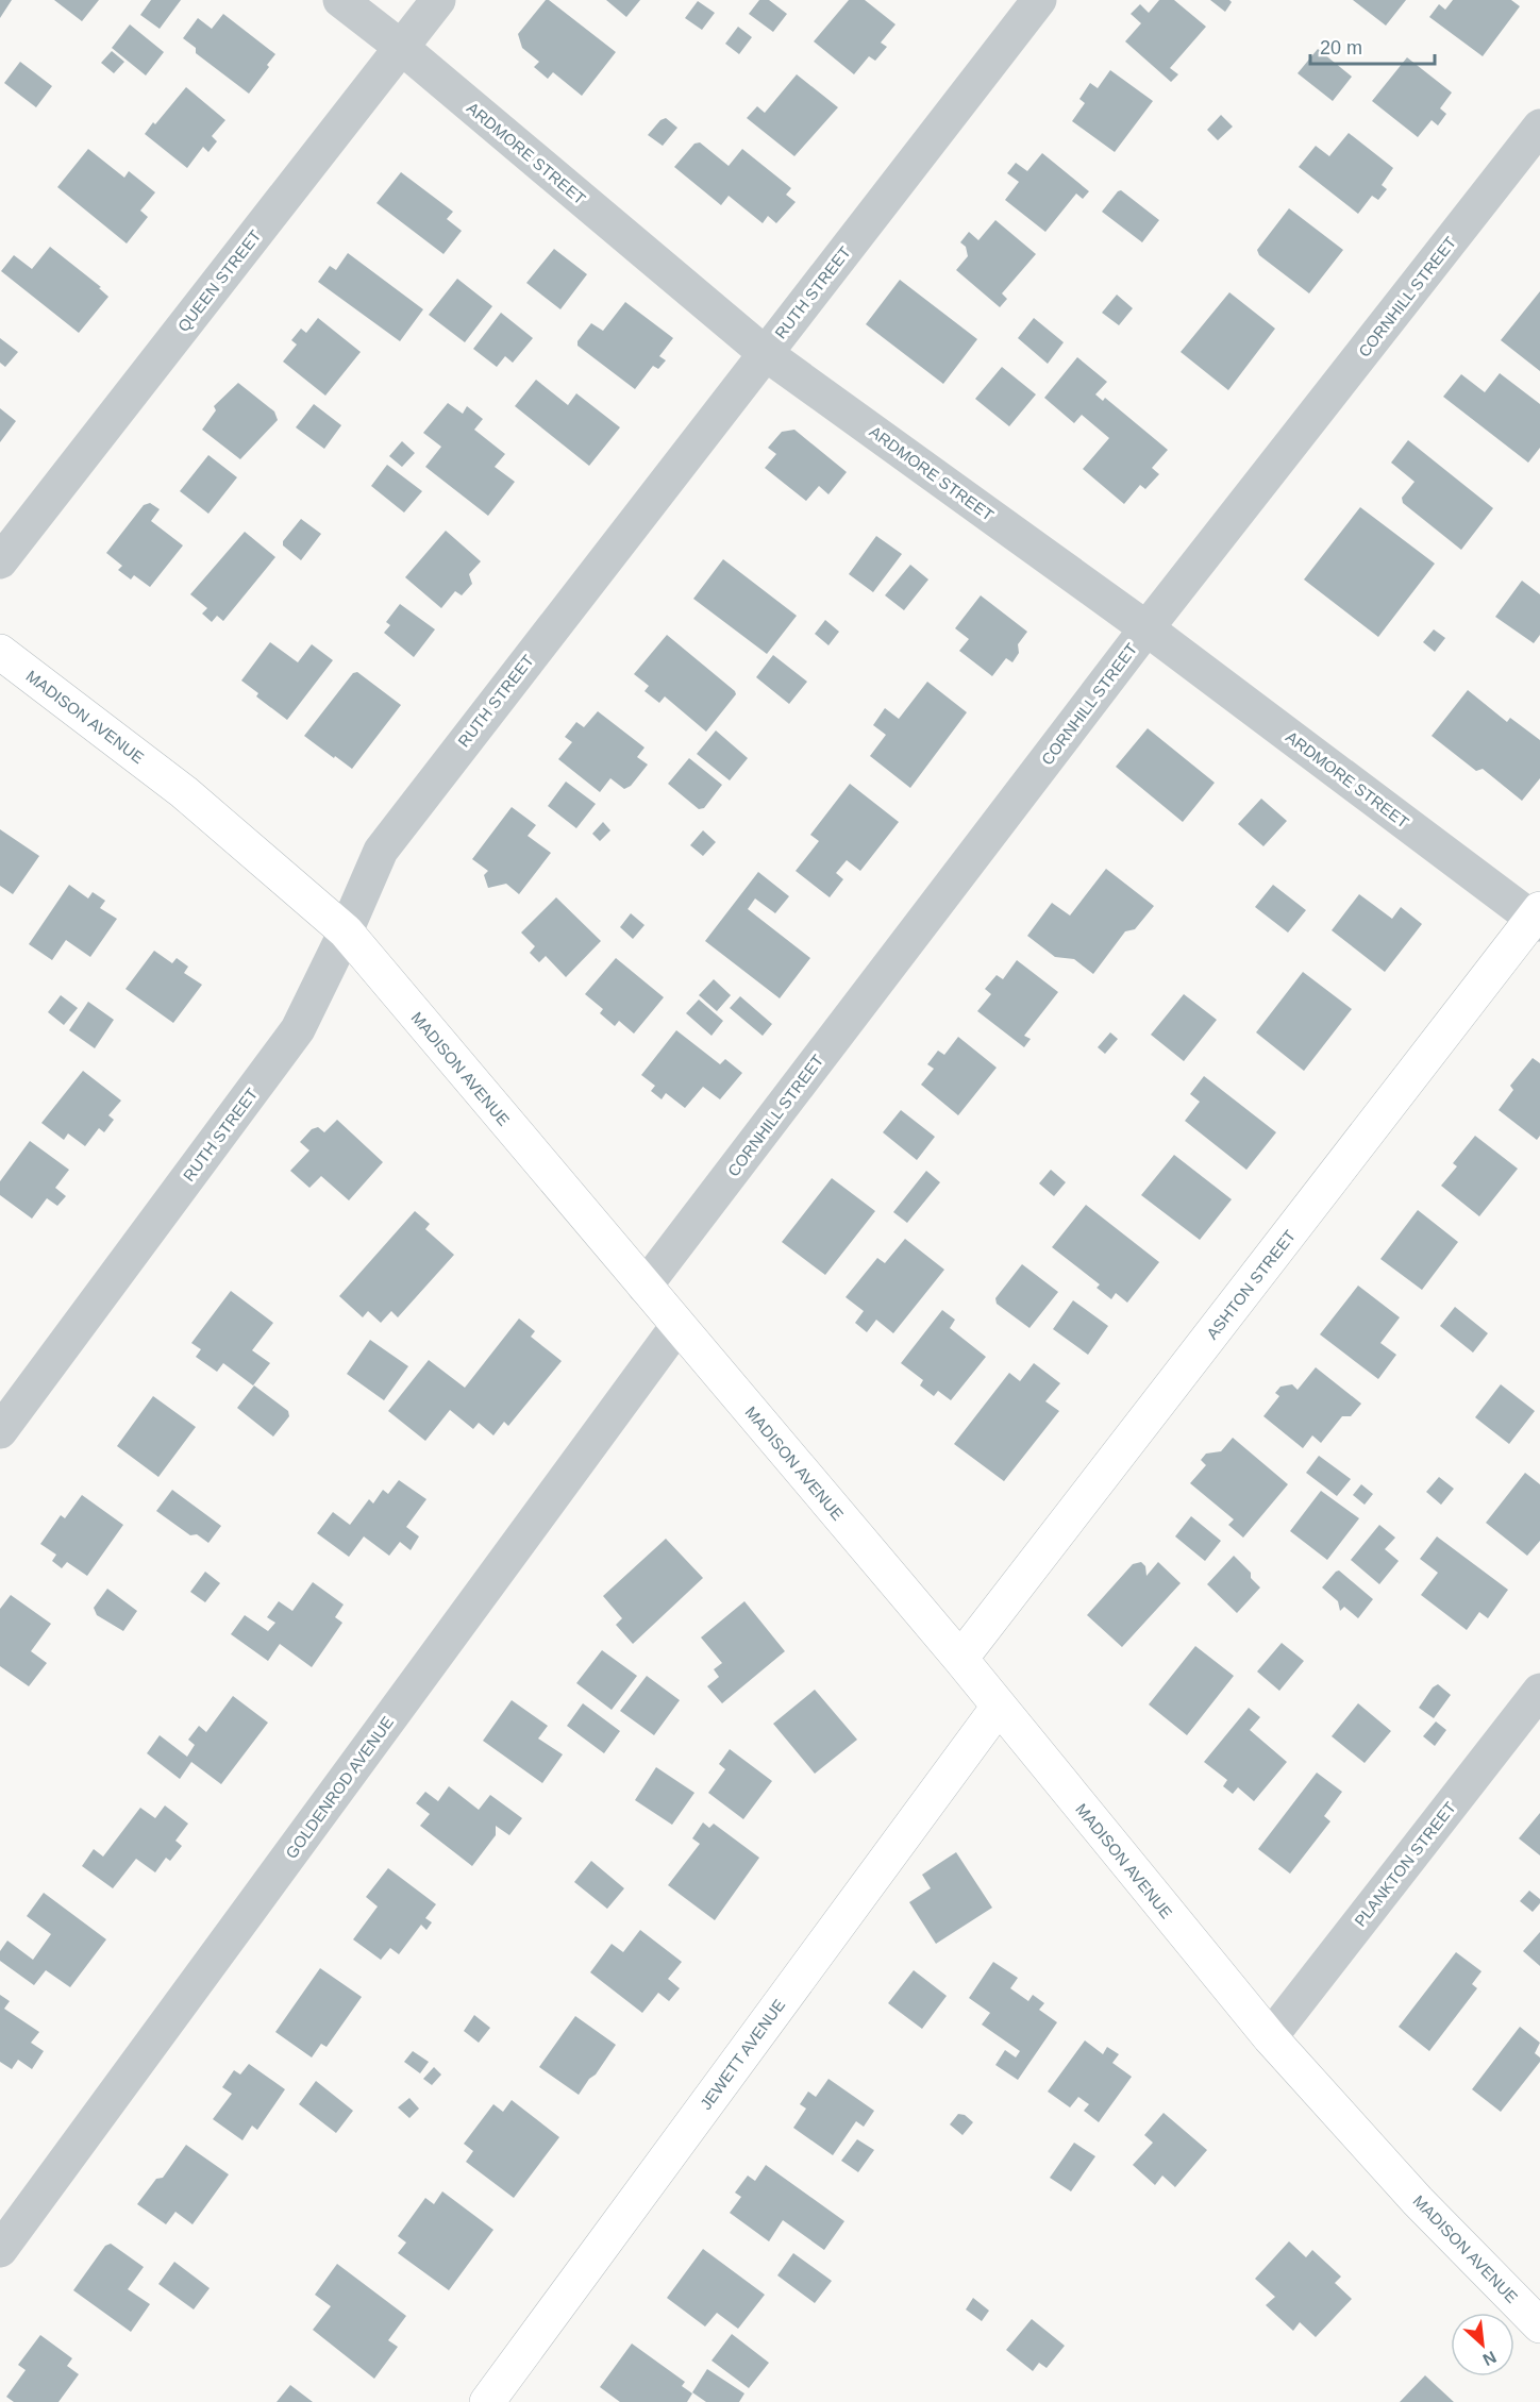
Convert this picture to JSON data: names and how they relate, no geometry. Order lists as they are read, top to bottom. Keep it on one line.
{"streets":{"main road":["MADISON AVENUE","ASHTON STREET","JEWETT AVENUE"],"street":["ARDMORE STREET","QUEEN STREET","RUTH STREET","CORNHILL STREET","GOLDENROD AVENUE","PLANKTON STREET"]},"crossings":[["ARDMORE STREET","QUEEN STREET"],["ARDMORE STREET","RUTH STREET"],["ARDMORE STREET","CORNHILL STREET"],["ARDMORE STREET","ASHTON STREET"],["RUTH STREET","MADISON AVENUE"],["CORNHILL STREET","MADISON AVENUE"],["MADISON AVENUE","ASHTON STREET"],["MADISON AVENUE","GOLDENROD AVENUE"],["MADISON AVENUE","PLANKTON STREET"],["MADISON AVENUE","JEWETT AVENUE"]],"scale_bar":"20 m","north":"bottom right"}
